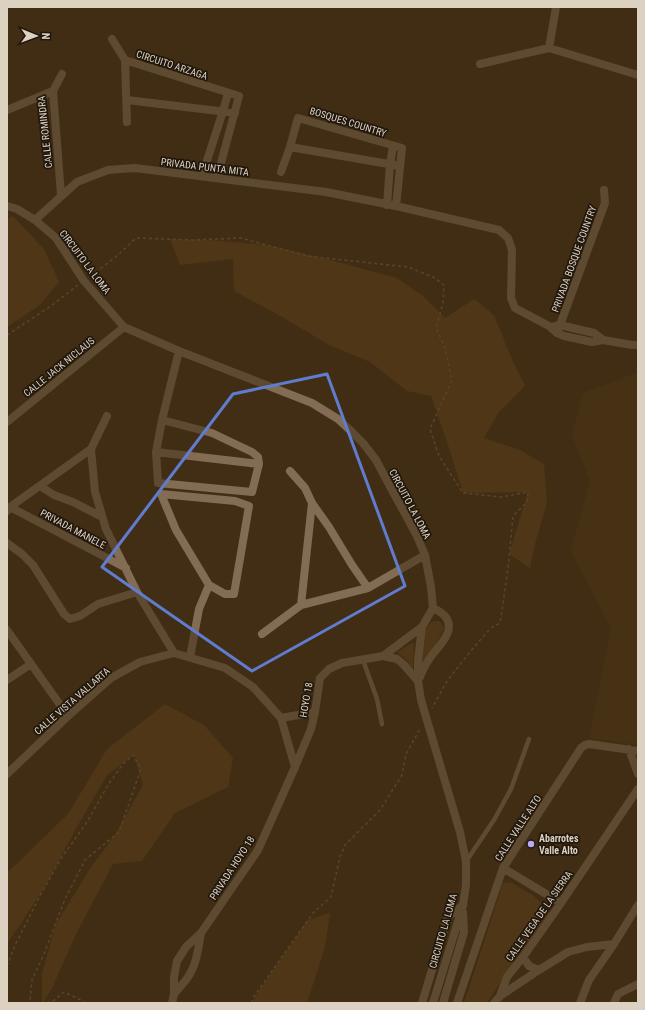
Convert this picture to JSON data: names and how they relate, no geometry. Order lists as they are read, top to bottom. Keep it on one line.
{"streets":{"street":["CIRCUITO ARZAGA","BOSQUES COUNTRY","CALLE ROMINDRA","PRIVADA PUNTA MITA","PRIVADA BOSQUE COUNTRY","CIRCUITO LA LOMA","CALLE JACK NICLAUS","PRIVADA MANELE","HOYO 18","CALLE VISTA VALLARTA","CALLE VALLE ALTO","PRIVADA HOYO 18","CALLE VEGA DE LA SIERRA"]},"crossings":[["CIRCUITO ARZAGA","PRIVADA PUNTA MITA"],["CALLE ROMINDRA","PRIVADA PUNTA MITA"],["PRIVADA PUNTA MITA","PRIVADA BOSQUE COUNTRY"],["PRIVADA PUNTA MITA","CIRCUITO LA LOMA"],["CIRCUITO LA LOMA","CALLE JACK NICLAUS"],["CIRCUITO LA LOMA","HOYO 18"],["PRIVADA MANELE","CALLE VISTA VALLARTA"],["HOYO 18","CALLE VISTA VALLARTA"],["HOYO 18","PRIVADA HOYO 18"],["CALLE VISTA VALLARTA","PRIVADA HOYO 18"]],"places":["Abarrotes Valle Alto"],"north":"right"}
